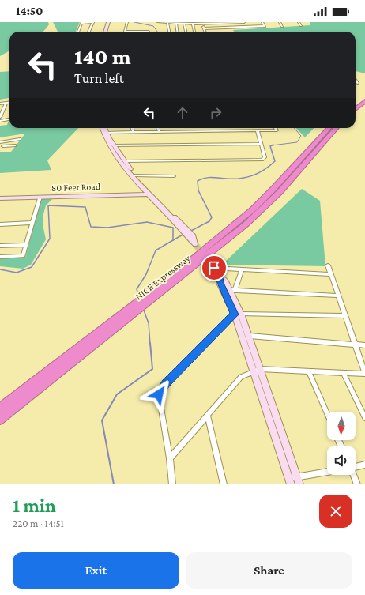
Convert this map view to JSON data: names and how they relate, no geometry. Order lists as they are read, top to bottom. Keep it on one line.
{"streets":{"highway":["NICE Expressway"],"main road":["80 Feet Road"]},"north":"bottom","page":{"status":"14:50","turn":["140 m","Turn left"],"heading":["1 min","220 m · 14:51"],"buttons":["Exit","Share"]}}
